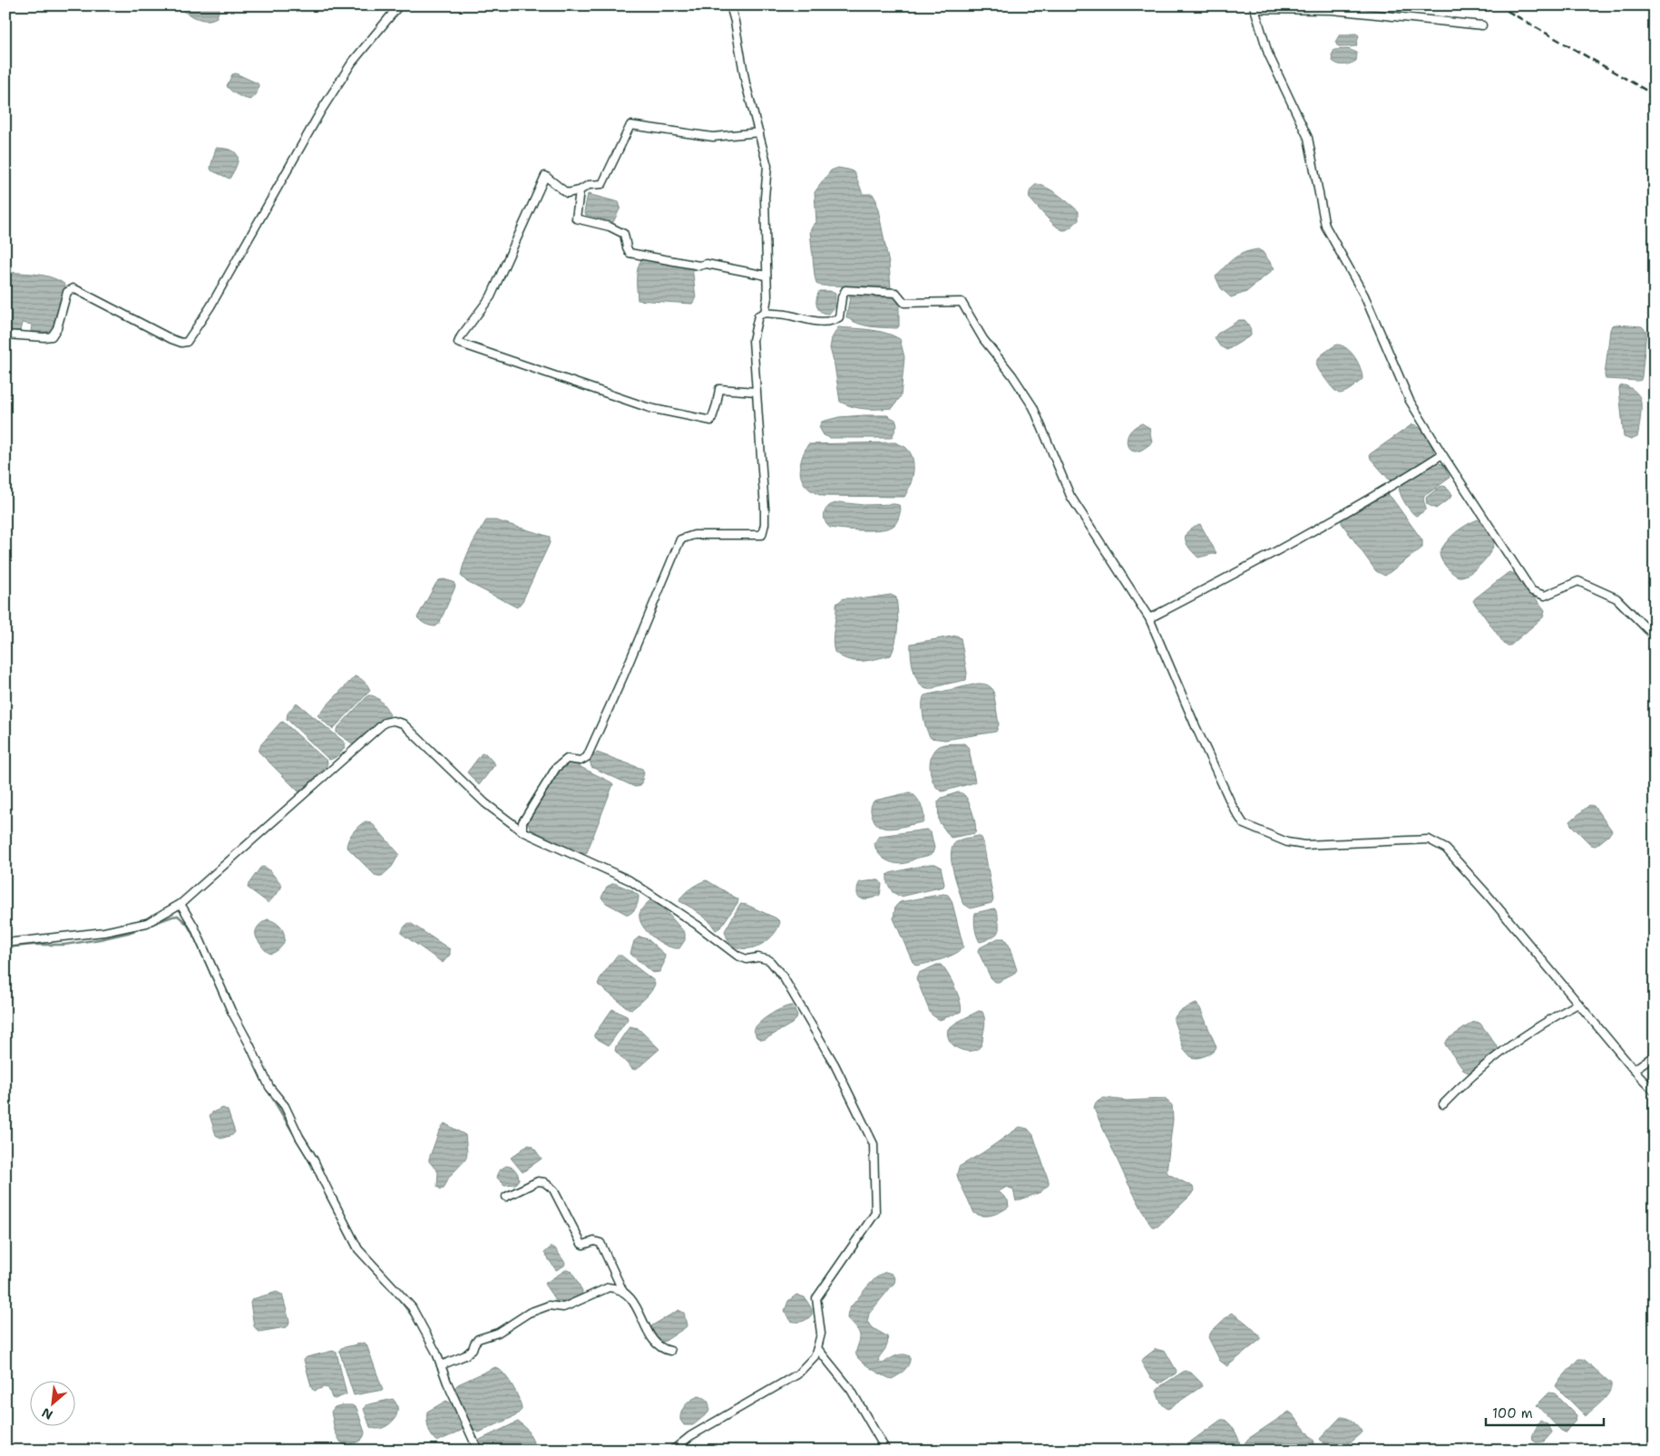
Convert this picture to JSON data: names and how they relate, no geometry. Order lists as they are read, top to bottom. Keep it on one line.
{"scale_bar":"100 m","north":"bottom left"}
